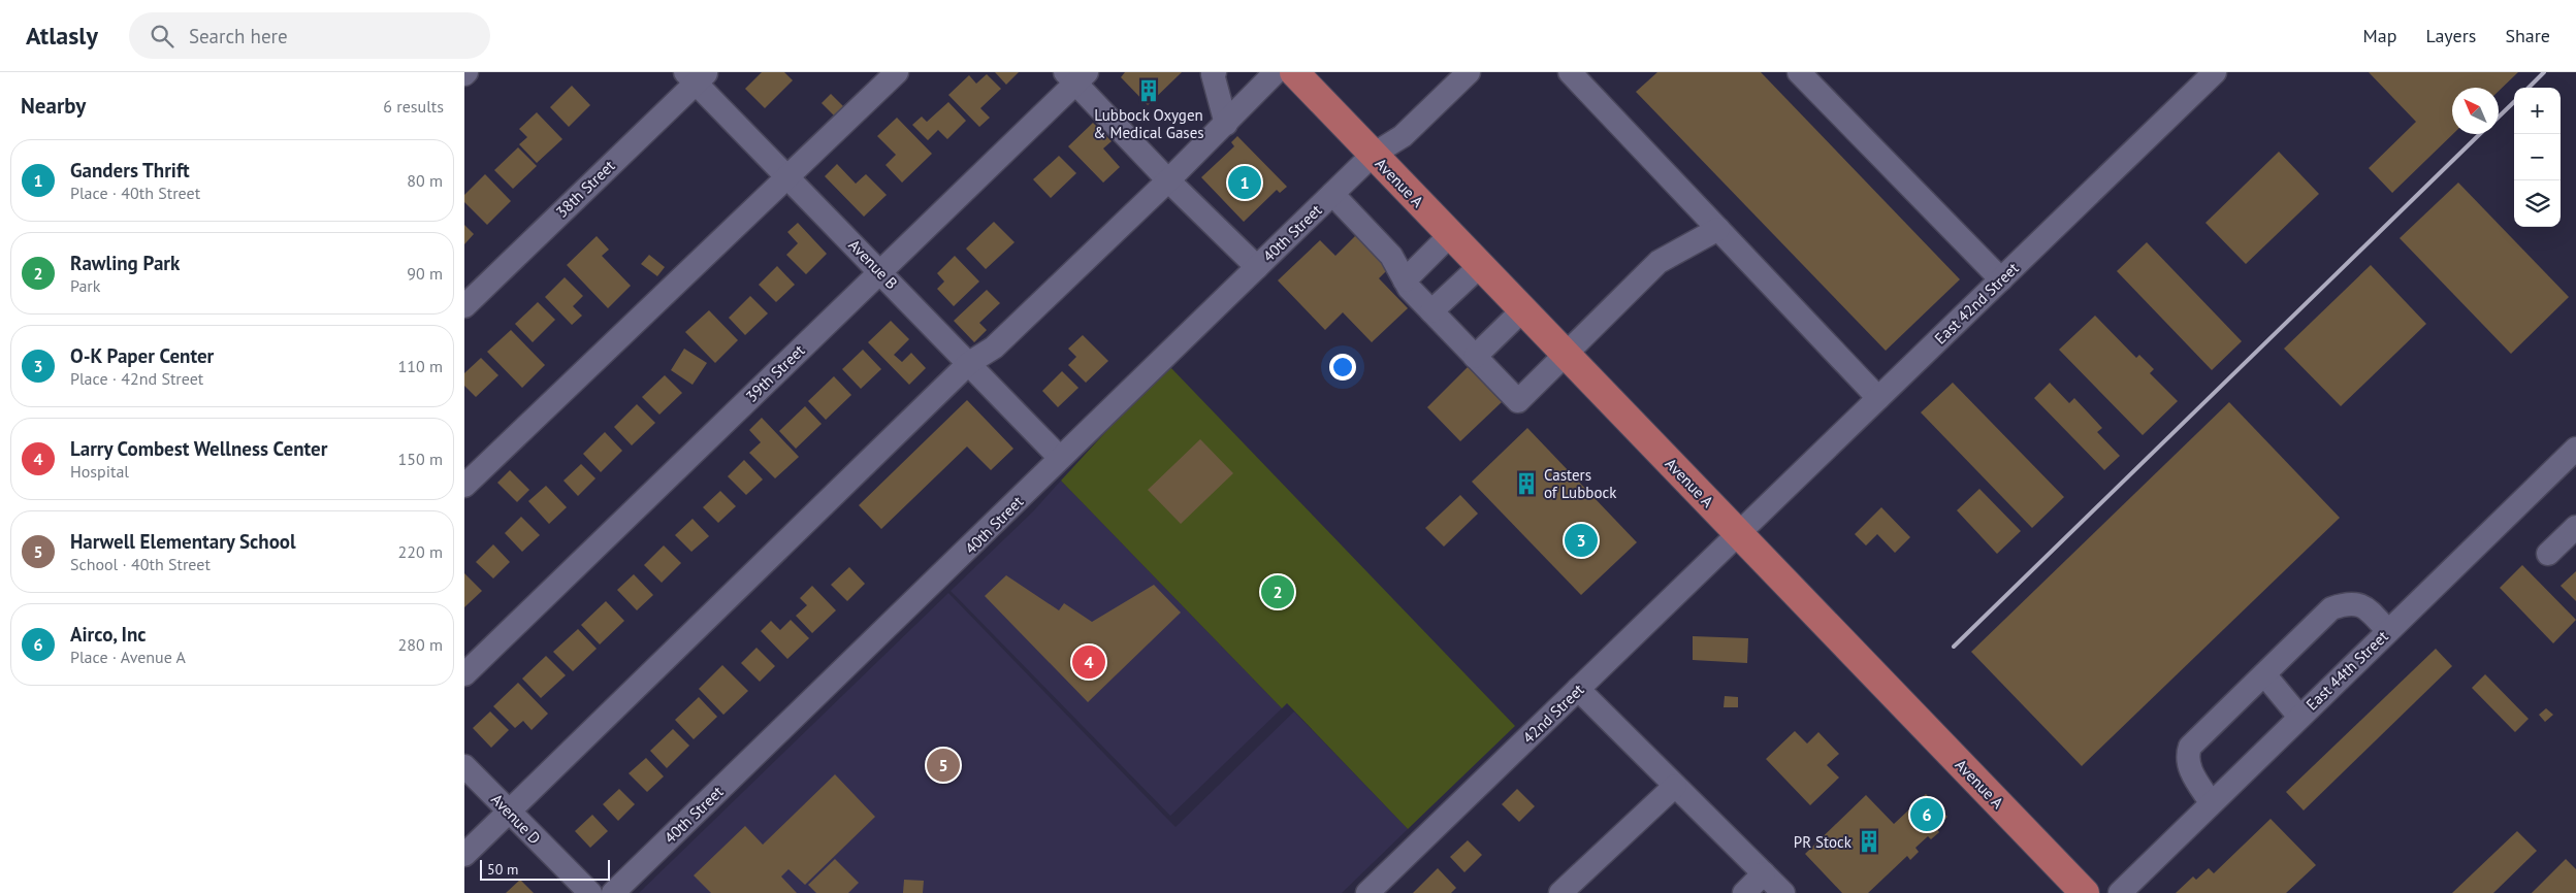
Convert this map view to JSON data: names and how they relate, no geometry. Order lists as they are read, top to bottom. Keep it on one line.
{"streets":{"main road":["Avenue A"],"street":["38th Street","40th Street","Avenue B","East 42nd Street","39th Street","East 44th Street","42nd Street","Avenue D"]},"crossings":[["Avenue A","40th Street"],["Avenue A","East 42nd Street"],["Avenue A","42nd Street"],["38th Street","Avenue B"],["40th Street","Avenue B"],["Avenue B","39th Street"],["East 42nd Street","42nd Street"]],"places":{"building":["Lubbock Oxygen & Medical Gases","Casters of Lubbock","PR Stock"]},"scale_bar":"50 m","north":"top left","page":{"header":"Atlasly","search":"Search here","nav":["Map","Layers","Share"],"heading":["Nearby","6 results"],"map_buttons":["+","−"],"list":[{"mark":"1","name":"Ganders Thrift","note":"Place · 40th Street","value":"80 m"},{"mark":"2","name":"Rawling Park","note":"Park","value":"90 m"},{"mark":"3","name":"O-K Paper Center","note":"Place · 42nd Street","value":"110 m"},{"mark":"4","name":"Larry Combest Wellness Center","note":"Hospital","value":"150 m"},{"mark":"5","name":"Harwell Elementary School","note":"School · 40th Street","value":"220 m"},{"mark":"6","name":"Airco, Inc","note":"Place · Avenue A","value":"280 m"}],"pins":["1","3","2","4","5","6"],"scale":"50 m"}}
